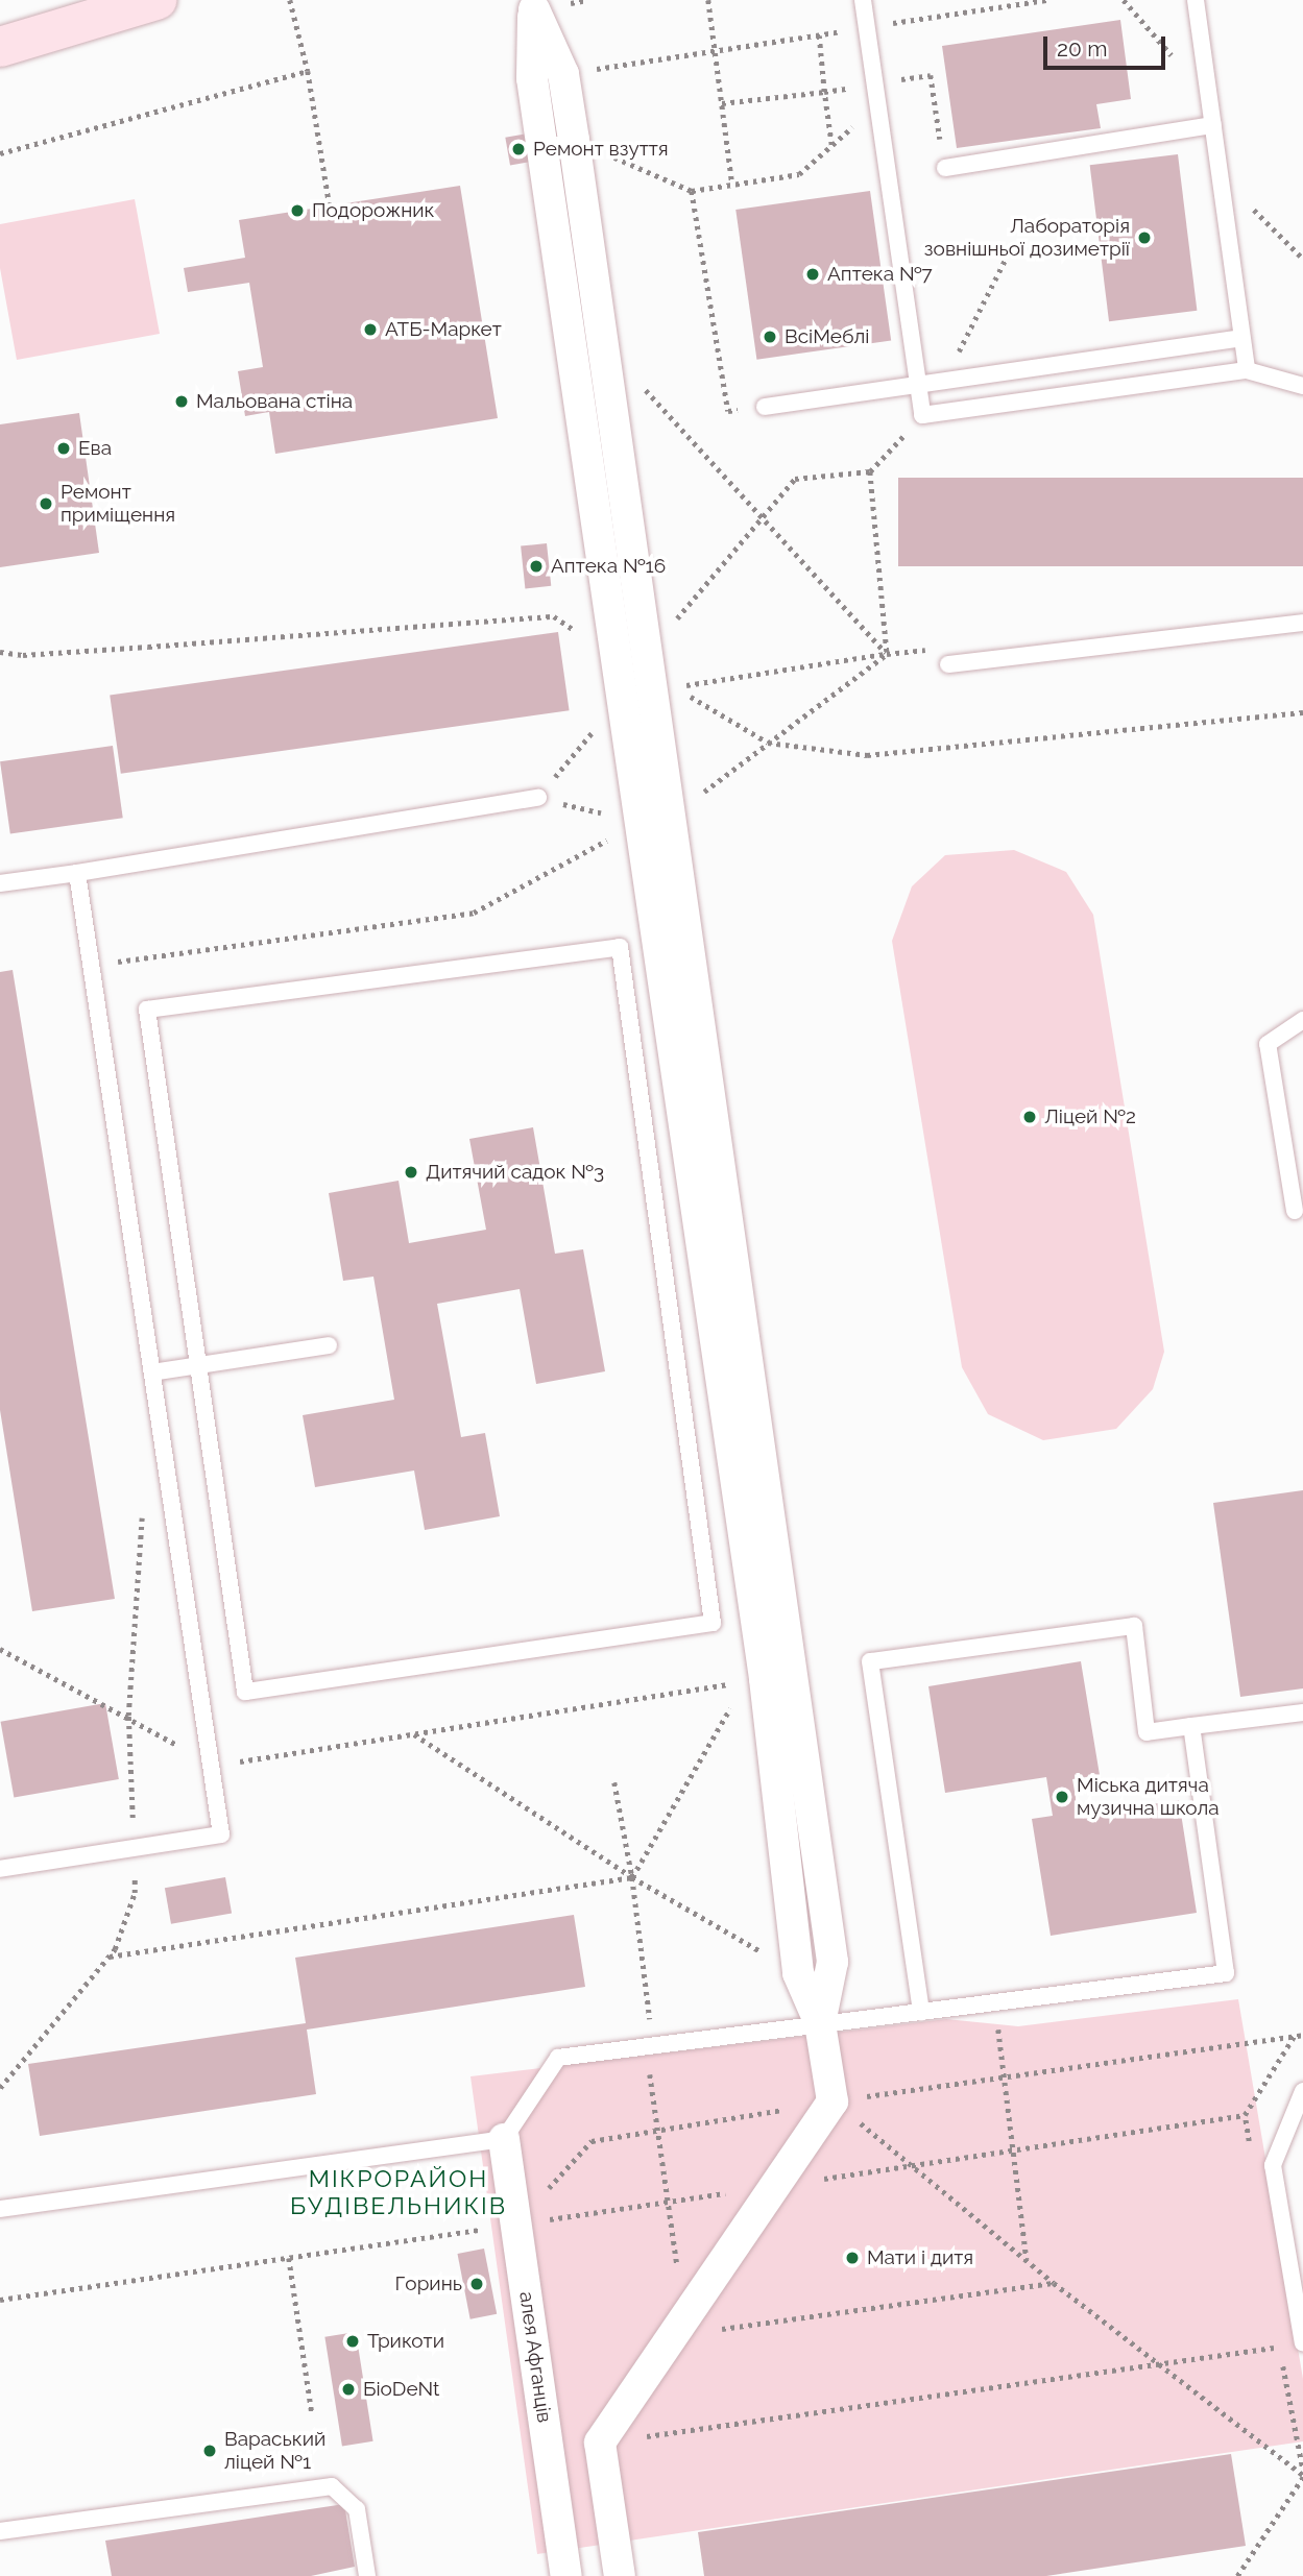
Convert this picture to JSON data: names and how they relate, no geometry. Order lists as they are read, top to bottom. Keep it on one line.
{"streets":{"street":["алея Афганців"]},"districts":["МІКРОРАЙОН БУДІВЕЛЬНИКІВ"],"places":["Ремонт взуття","Подорожник","Лабораторія зовнішньої дозиметрії","Аптека №7","АТБ-Маркет","ВсіМеблі","Мальована стіна","Ева","Ремонт приміщення","Аптека №16","Ліцей №2","Дитячий садок №3","Міська дитяча музична школа","Мати і дитя","Горинь","Трикоти","БіоDeNt","Вараський ліцей №1"],"scale_bar":"20 m"}
